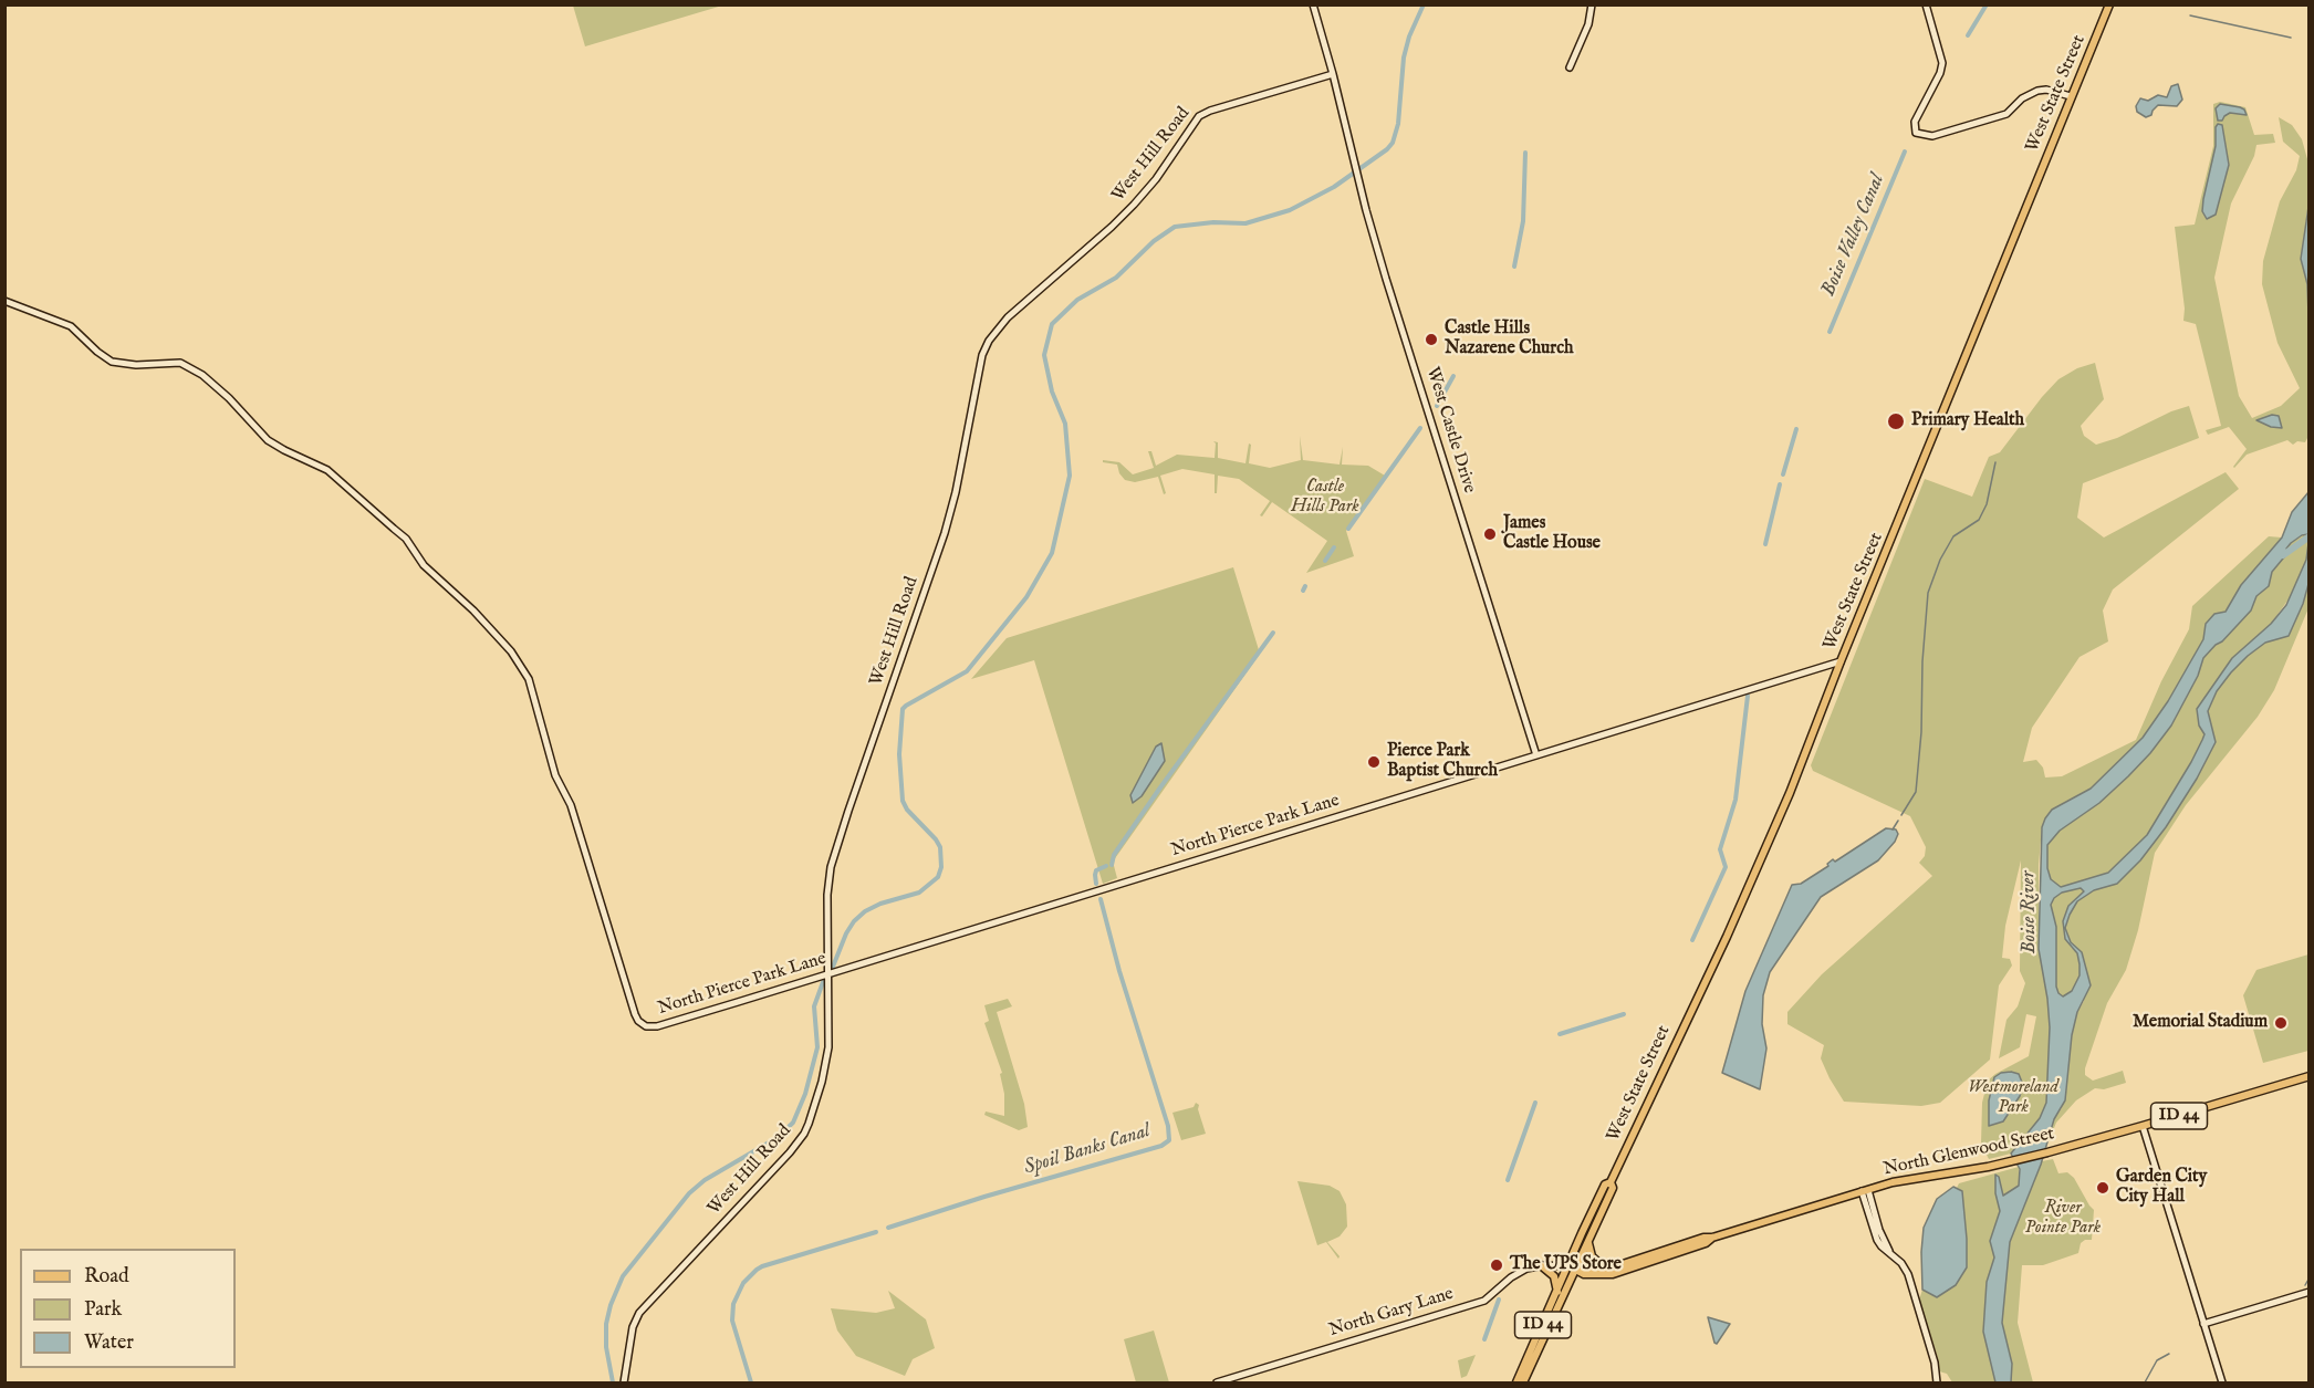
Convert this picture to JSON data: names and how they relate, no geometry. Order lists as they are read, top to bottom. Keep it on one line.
{"streets":{"main road":["West State Street","ID 44","North Glenwood Street"],"street":["West Hill Road","West Castle Drive","North Pierce Park Lane","North Gary Lane"]},"crossings":[["West State Street","North Pierce Park Lane"],["West State Street","North Glenwood Street"],["West State Street","North Gary Lane"],["West Hill Road","West Castle Drive"],["West Hill Road","North Pierce Park Lane"],["West Castle Drive","North Pierce Park Lane"],["North Glenwood Street","North Gary Lane"]],"water":["Boise Valley Canal","Boise River","Spoil Banks Canal"],"parks":["Castle Hills Park","Westmoreland Park","River Pointe Park"],"places":["Castle Hills Nazarene Church","Primary Health","James Castle House","Pierce Park Baptist Church","Memorial Stadium","Garden City City Hall","The UPS Store"],"legend":["Road","Park","Water"]}
